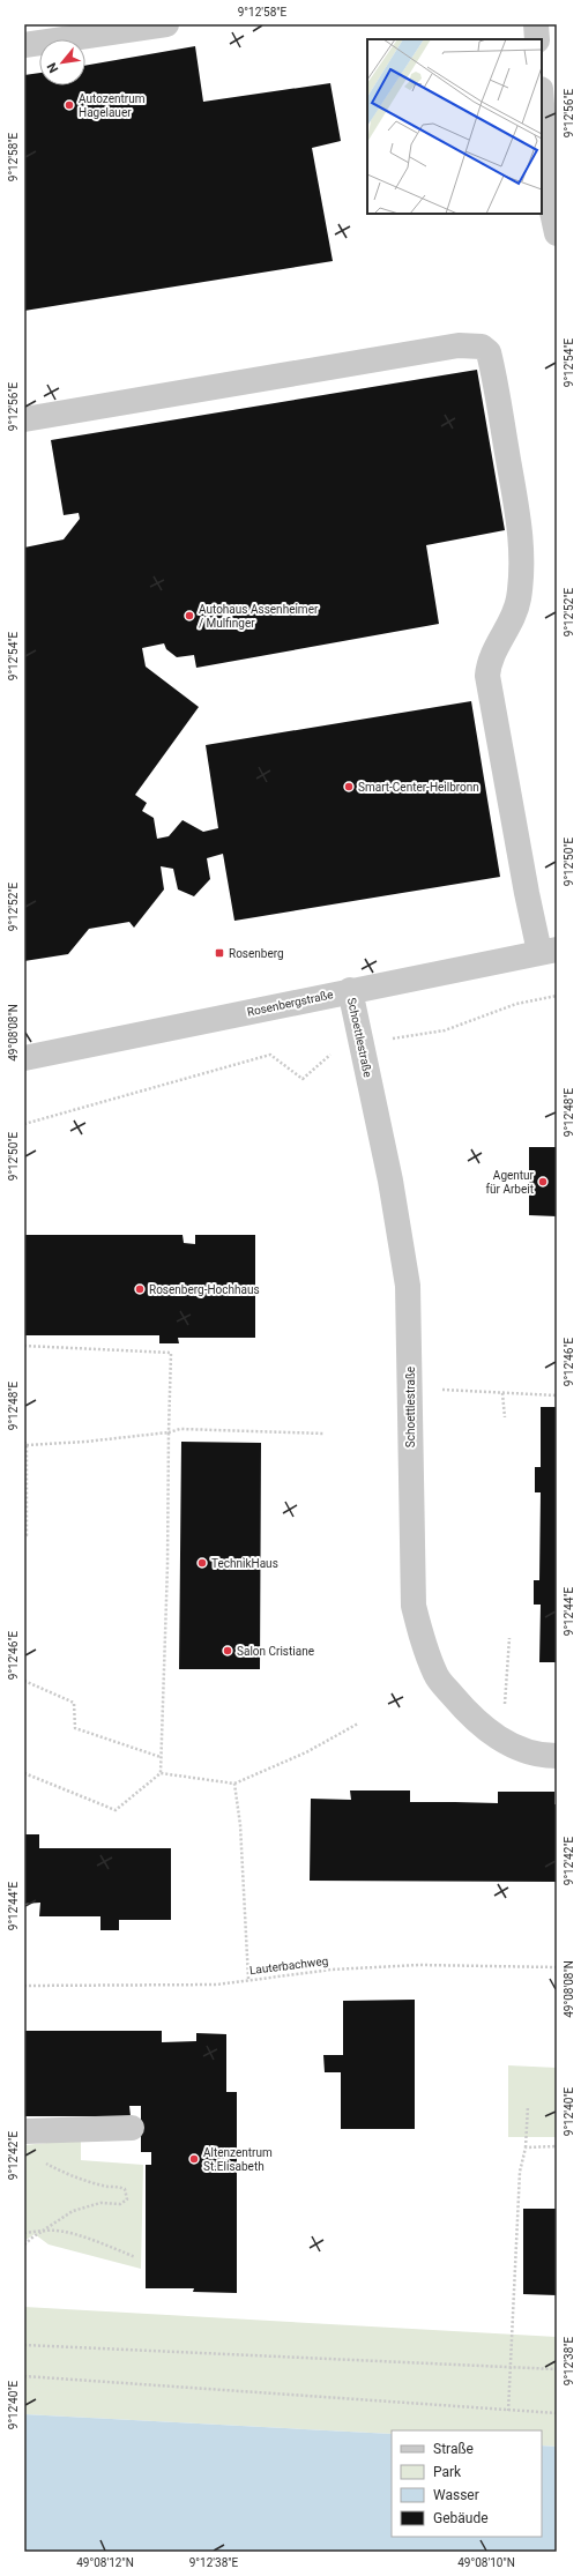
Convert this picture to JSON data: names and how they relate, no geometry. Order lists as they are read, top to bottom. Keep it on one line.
{"streets":{"street":["Rosenbergstraße","Schoettlestraße"],"path":["Lauterbachweg"]},"crossings":[["Rosenbergstraße","Schoettlestraße"]],"places":{"other":["Autozentrum Hagelauer","Autohaus Assenheimer / Mulfinger","Smart-Center-Heilbronn","Agentur für Arbeit","Rosenberg-Hochhaus","TechnikHaus","Salon Cristiane","Altenzentrum St.Elisabeth"],"transit":["Rosenberg"]},"legend":["Straße","Park","Wasser","Gebäude"],"north":"bottom left","coordinates":["9°12'58\"E","9°12'56\"E","9°12'54\"E","9°12'52\"E","9°12'50\"E","49°08'08\"N","9°12'48\"E","9°12'46\"E","9°12'44\"E","9°12'42\"E","9°12'40\"E","9°12'38\"E","49°08'12\"N","49°08'10\"N"]}
